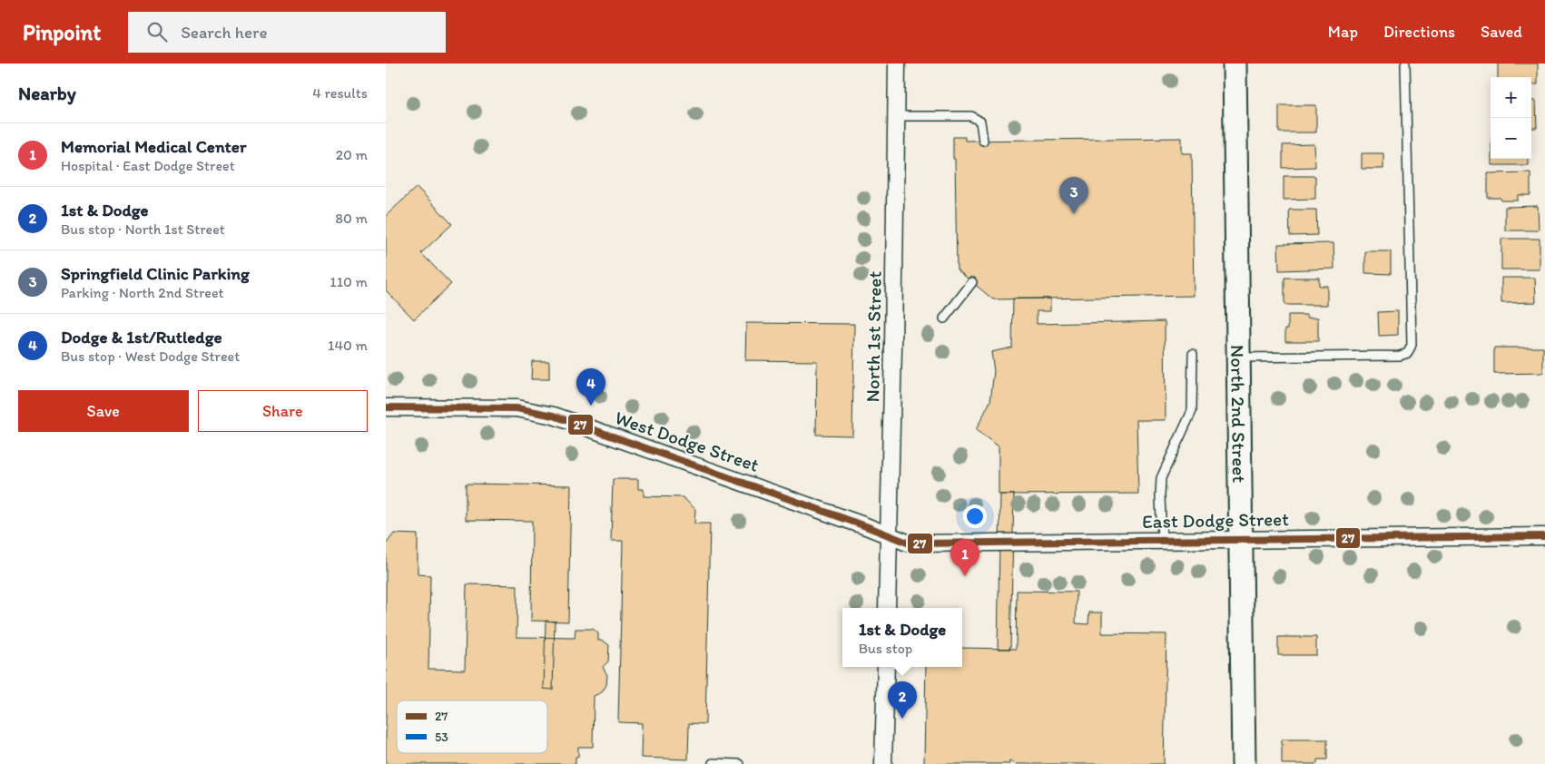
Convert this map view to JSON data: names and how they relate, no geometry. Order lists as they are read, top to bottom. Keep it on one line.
{"streets":{"main road":["North 2nd Street"],"street":["North 1st Street","West Dodge Street","East Dodge Street"]},"crossings":[["North 1st Street","West Dodge Street"],["North 1st Street","East Dodge Street"],["North 2nd Street","East Dodge Street"],["West Dodge Street","East Dodge Street"]],"lines":["transit line 27"],"legend":["27","53"],"page":{"header":"Pinpoint","search":"Search here","nav":["Map","Directions","Saved"],"heading":["Nearby","4 results"],"map_buttons":["+","−"],"list":[{"mark":"1","name":"Memorial Medical Center","note":"Hospital · East Dodge Street","value":"20 m"},{"mark":"2","name":"1st & Dodge","note":"Bus stop · North 1st Street","value":"80 m"},{"mark":"3","name":"Springfield Clinic Parking","note":"Parking · North 2nd Street","value":"110 m"},{"mark":"4","name":"Dodge & 1st/Rutledge","note":"Bus stop · West Dodge Street","value":"140 m"}],"pins":["3","4","1","2"],"buttons":["Save","Share"],"popup":["1st & Dodge","Bus stop"]}}
